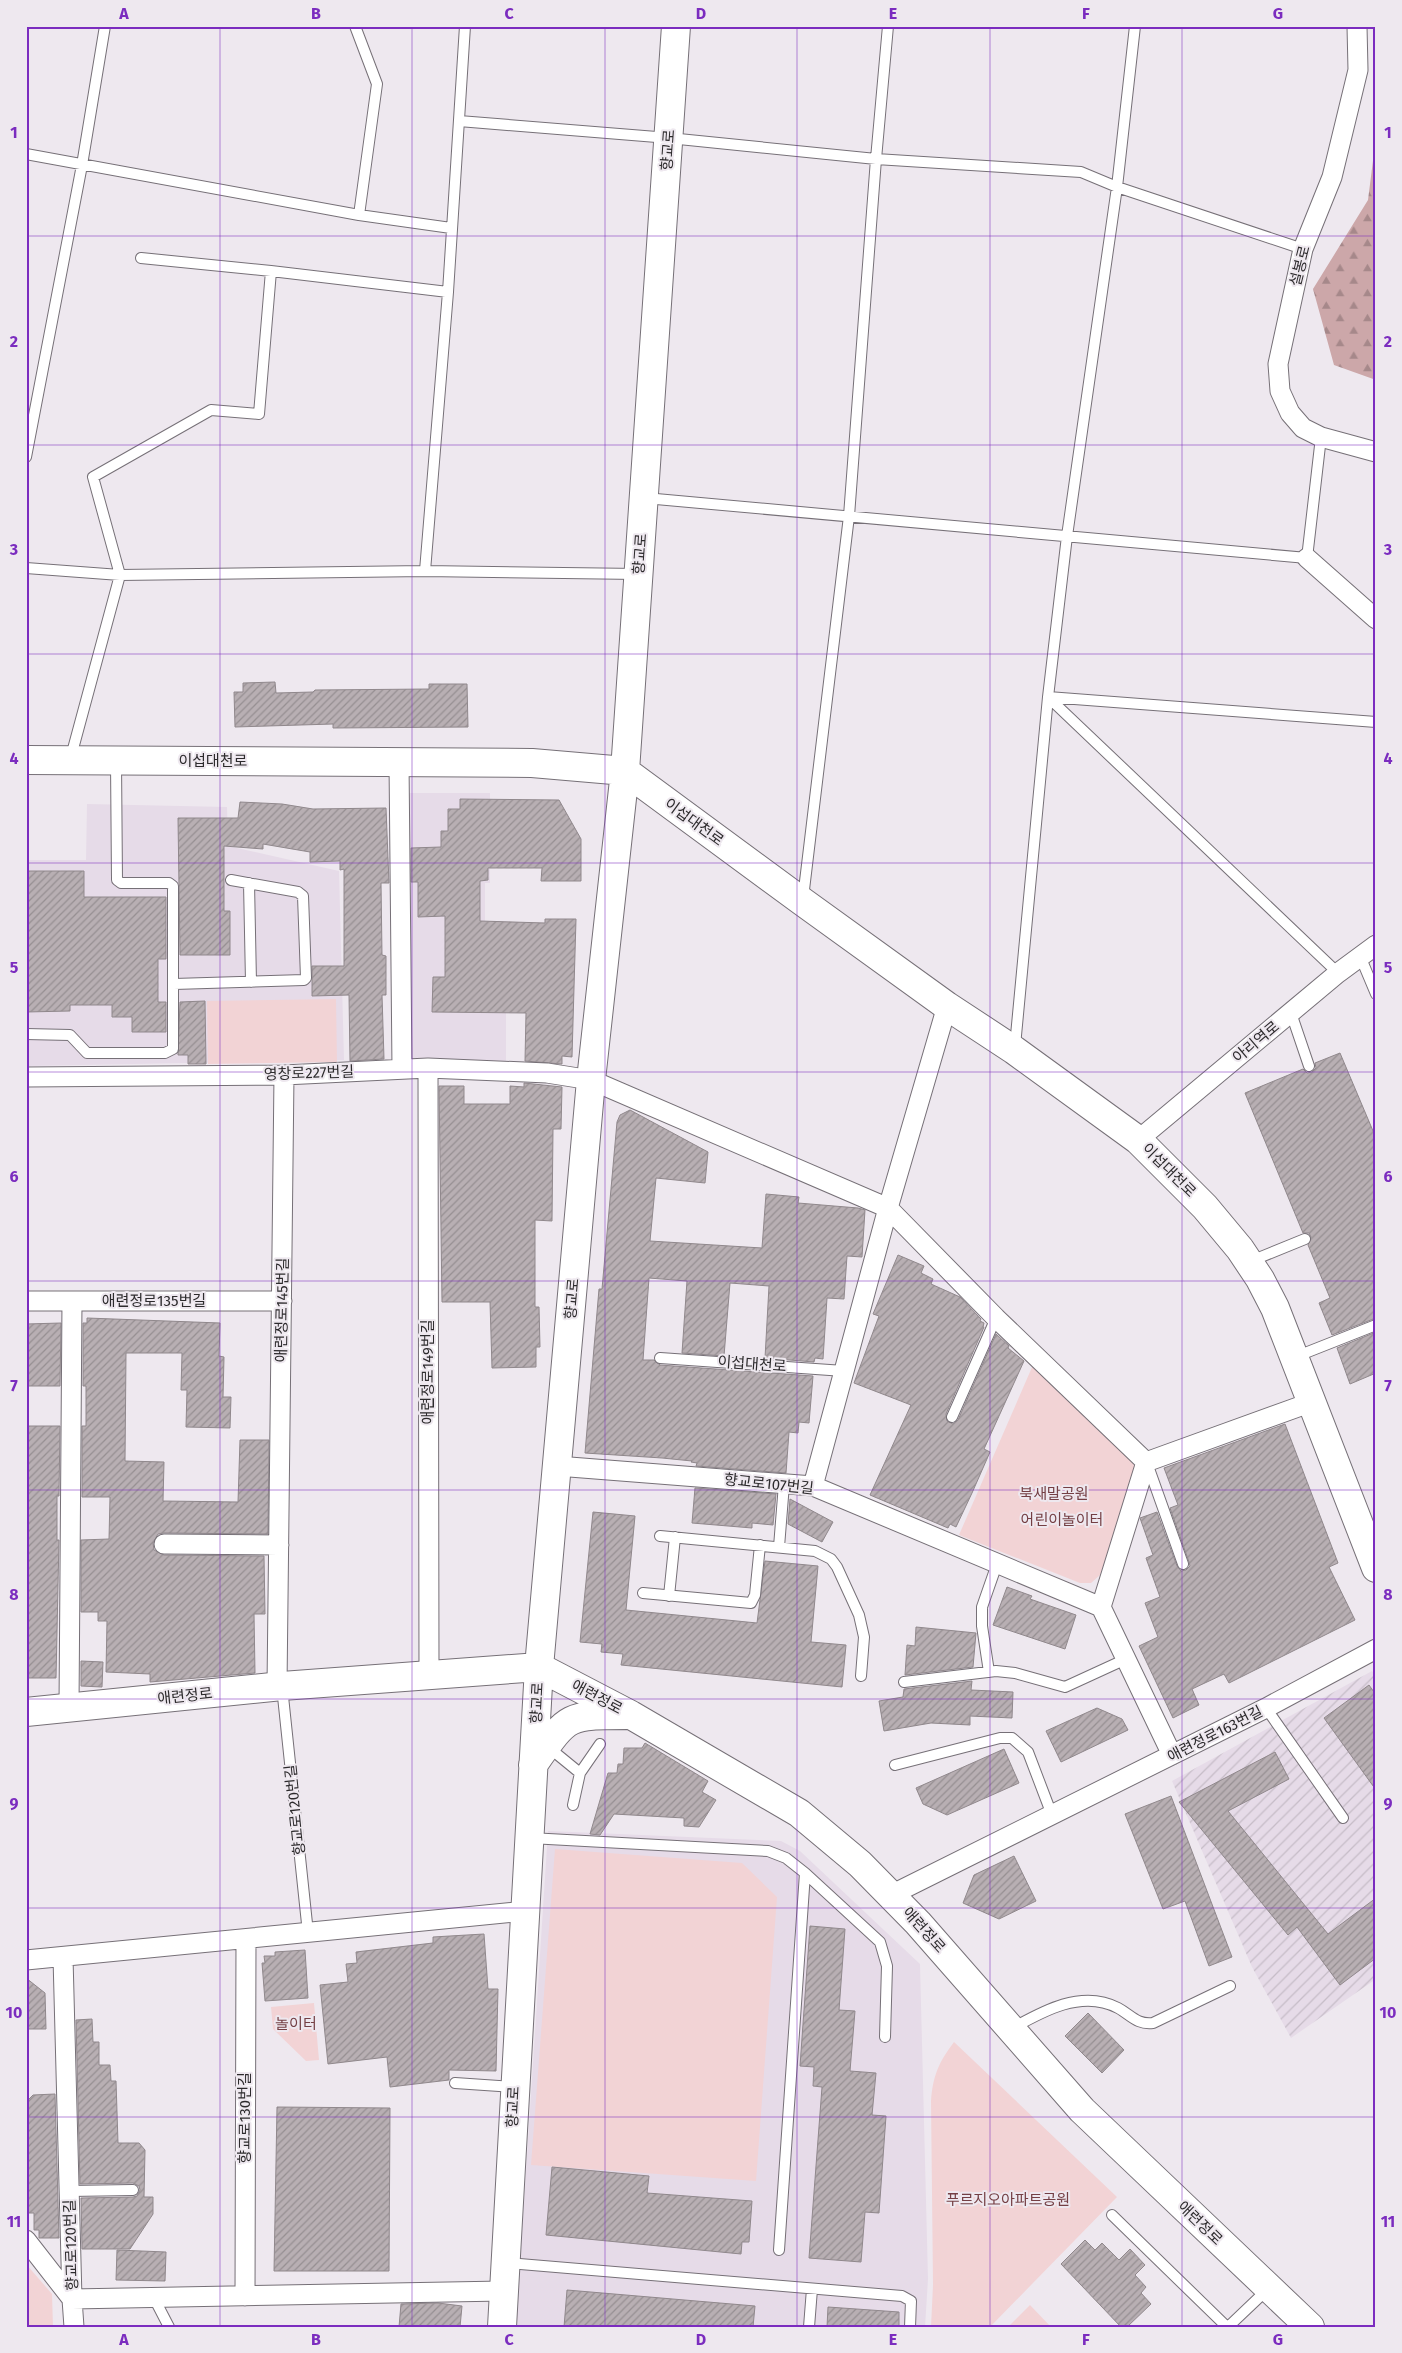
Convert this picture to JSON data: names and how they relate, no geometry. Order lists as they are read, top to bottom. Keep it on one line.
{"streets":{"street":["향교로","설봉로","이섭대천로","아리역로","영창로227번길","애련정로135번길","애련정로145번길","애련정로149번길","향교로107번길","애련정로","애련정로163번길","향교로120번길","향교로130번길"]},"crossings":[["향교로","이섭대천로"],["향교로","영창로227번길"],["향교로","향교로107번길"],["향교로","애련정로"],["이섭대천로","아리역로"],["영창로227번길","애련정로145번길"],["영창로227번길","애련정로149번길"],["애련정로135번길","애련정로145번길"],["애련정로145번길","애련정로"],["애련정로145번길","향교로120번길"],["애련정로149번길","애련정로"],["애련정로","애련정로163번길"],["애련정로","향교로120번길"]],"parks":["북새말공원","어린이놀이터","놀이터","푸르지오아파트공원"],"grid":{"columns":["A","B","C","D","E","F","G"],"rows":["1","2","3","4","5","6","7","8","9","10","11"]}}
